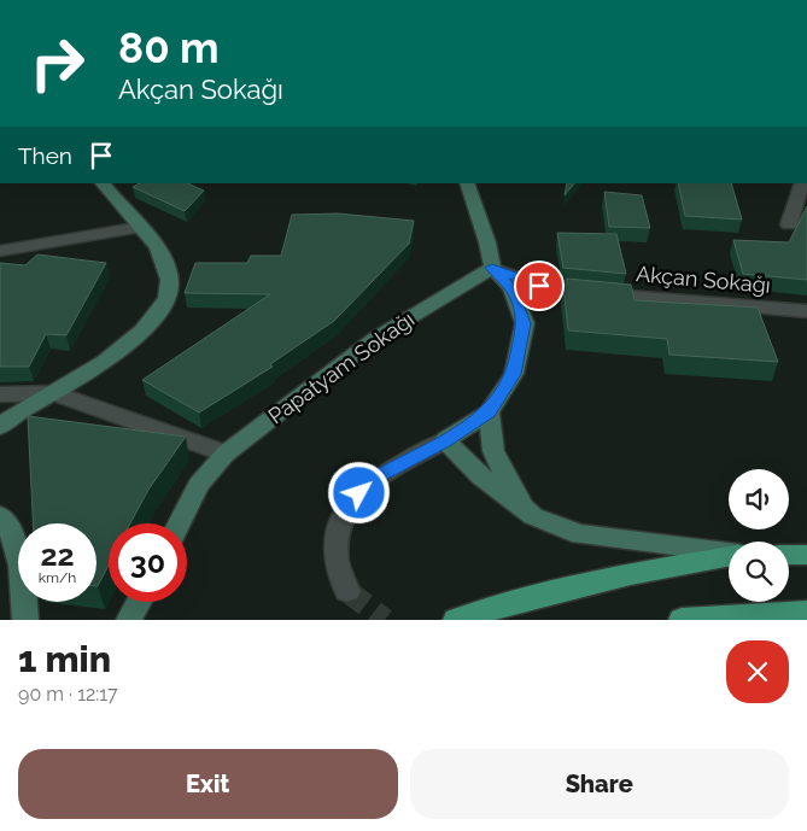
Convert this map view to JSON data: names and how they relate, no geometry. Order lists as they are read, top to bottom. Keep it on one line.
{"streets":{"main road":["Papatyam Sokağı"],"street":["Akçan Sokağı"]},"crossings":[["Akçan Sokağı","Papatyam Sokağı"]],"page":{"turn":["80 m","Akçan Sokağı"],"then":"Then","speed":"22 km/h","limit":"30","heading":["1 min","90 m · 12:17"],"buttons":["Exit","Share"]}}
